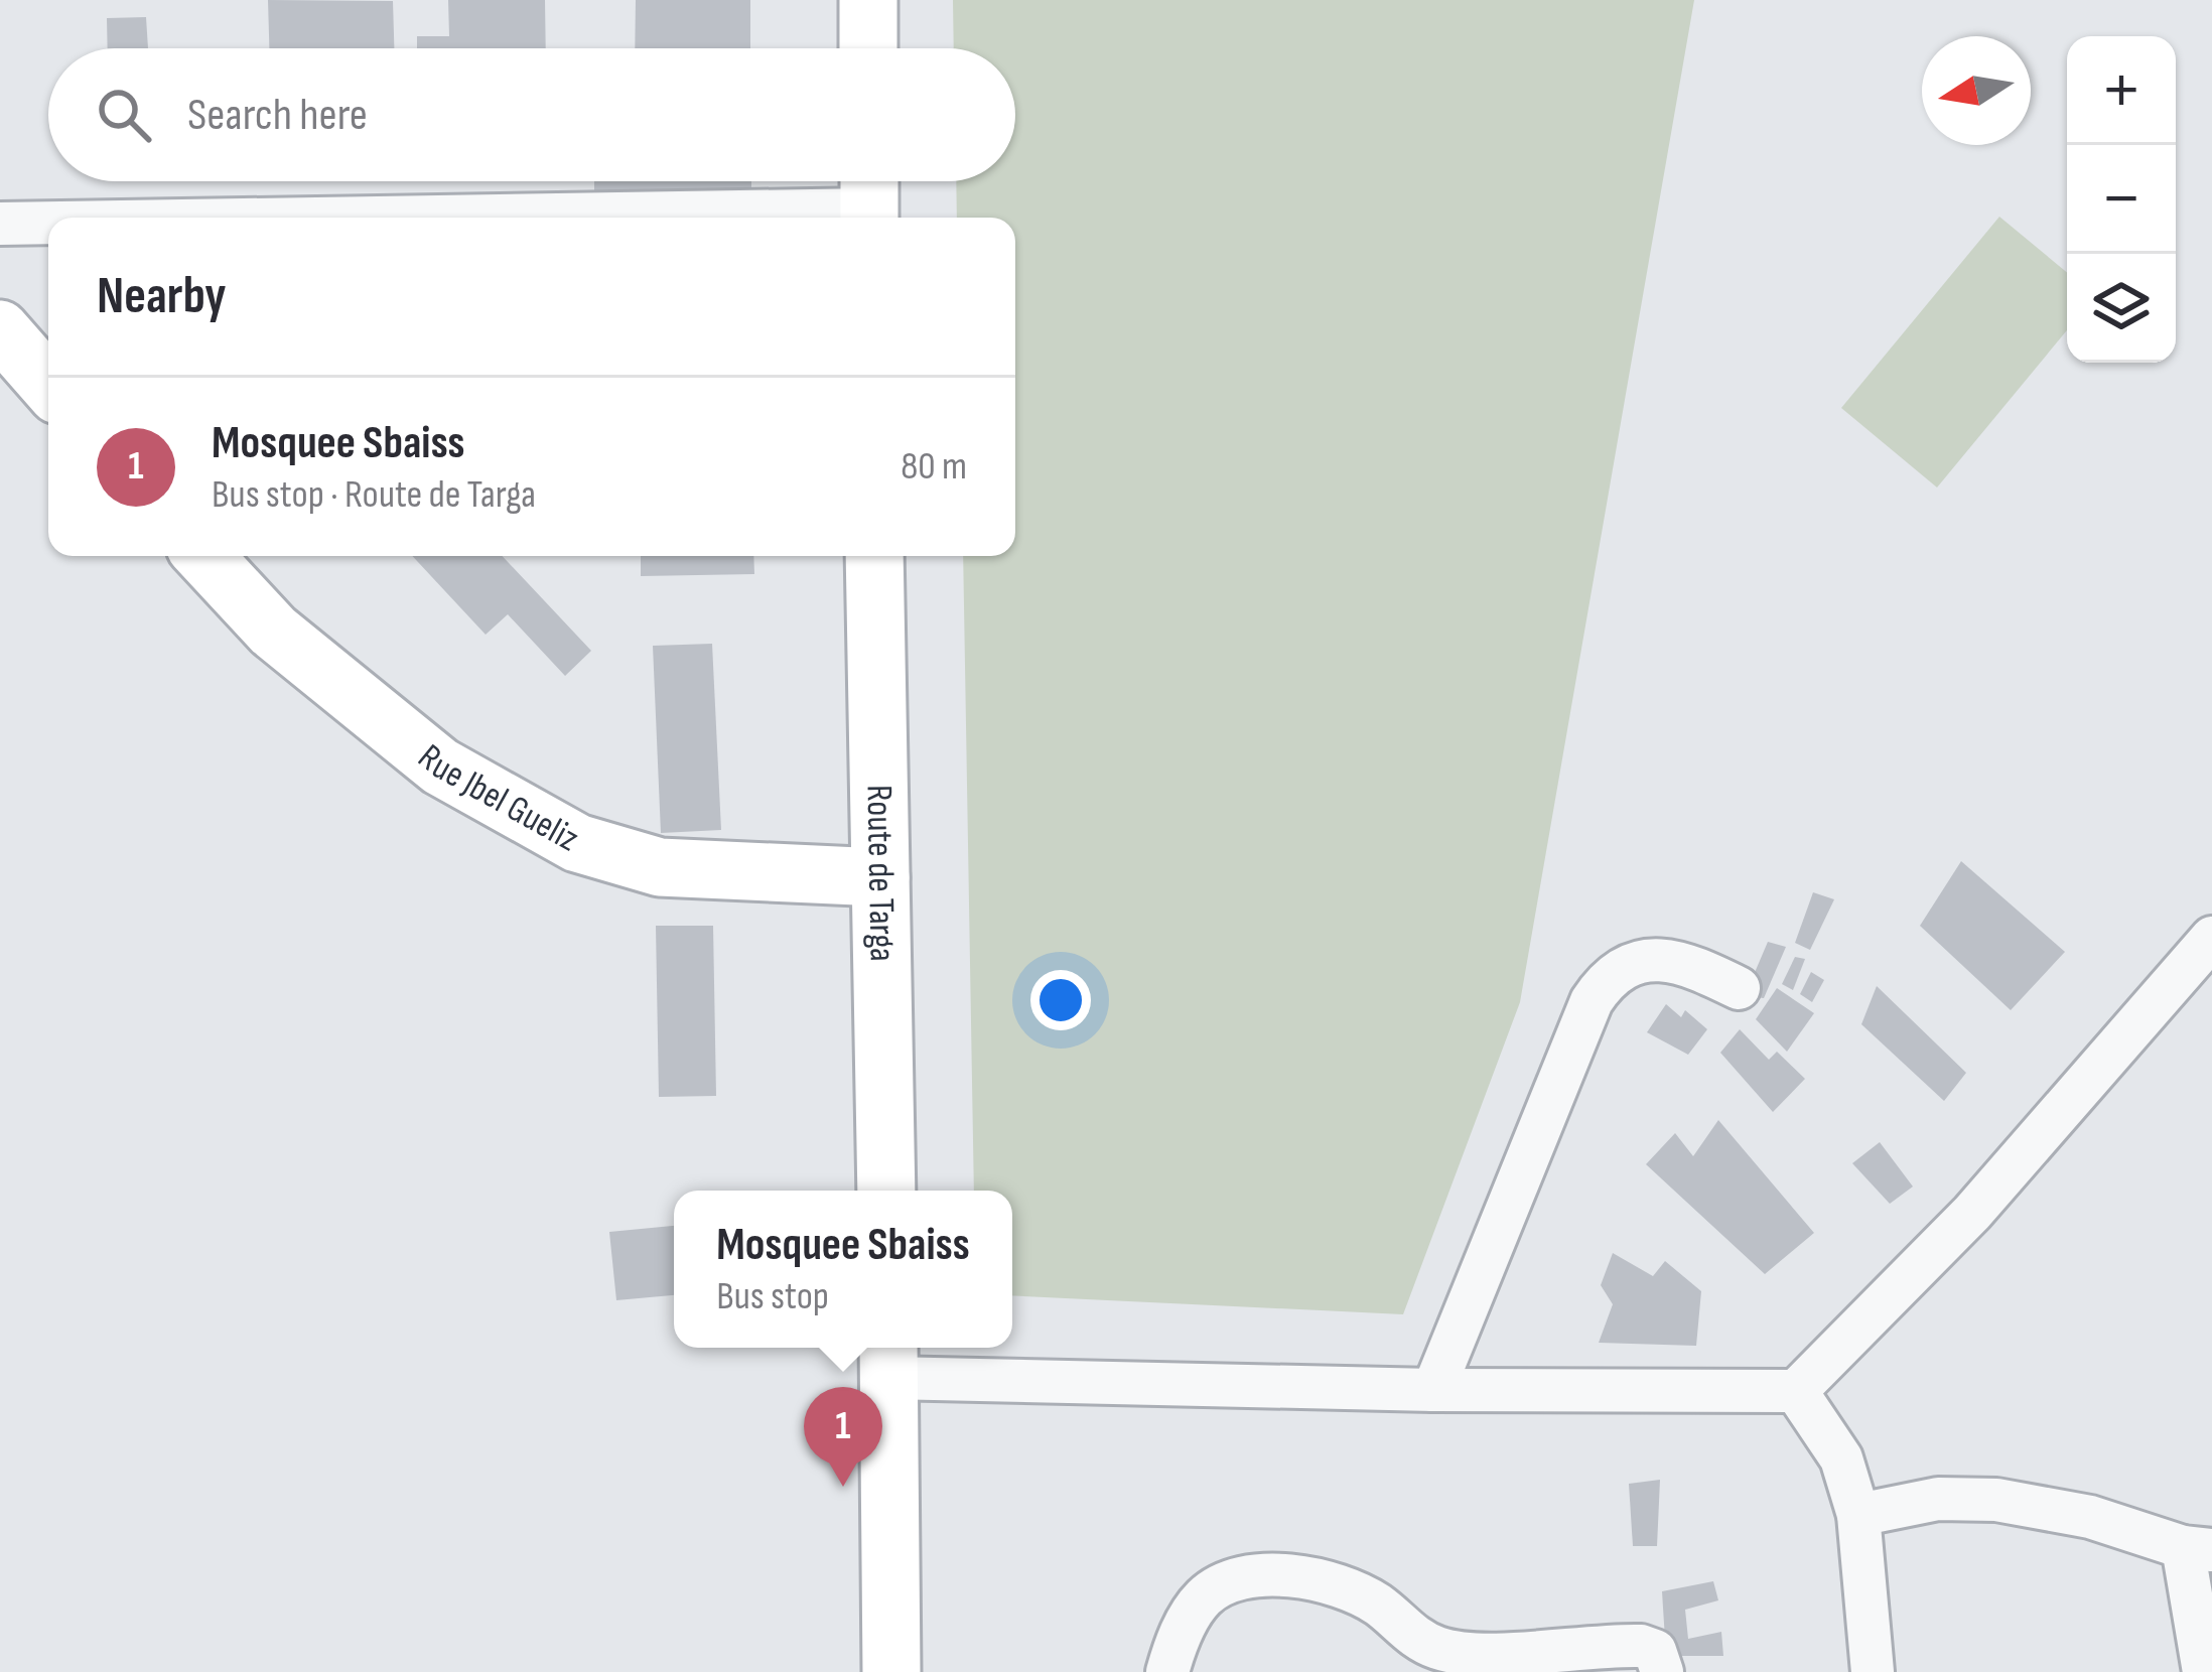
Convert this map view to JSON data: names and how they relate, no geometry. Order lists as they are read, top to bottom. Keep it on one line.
{"streets":{"main road":["Rue Jbel Gueliz","Route de Targa"]},"crossings":[["Rue Jbel Gueliz","Route de Targa"]],"north":"left","page":{"map_buttons":["+","−"],"search":"Search here","heading":"Nearby","list":[{"mark":"1","name":"Mosquee Sbaiss","note":"Bus stop · Route de Targa","value":"80 m"}],"popup":["Mosquee Sbaiss","Bus stop"],"pins":"1"}}
